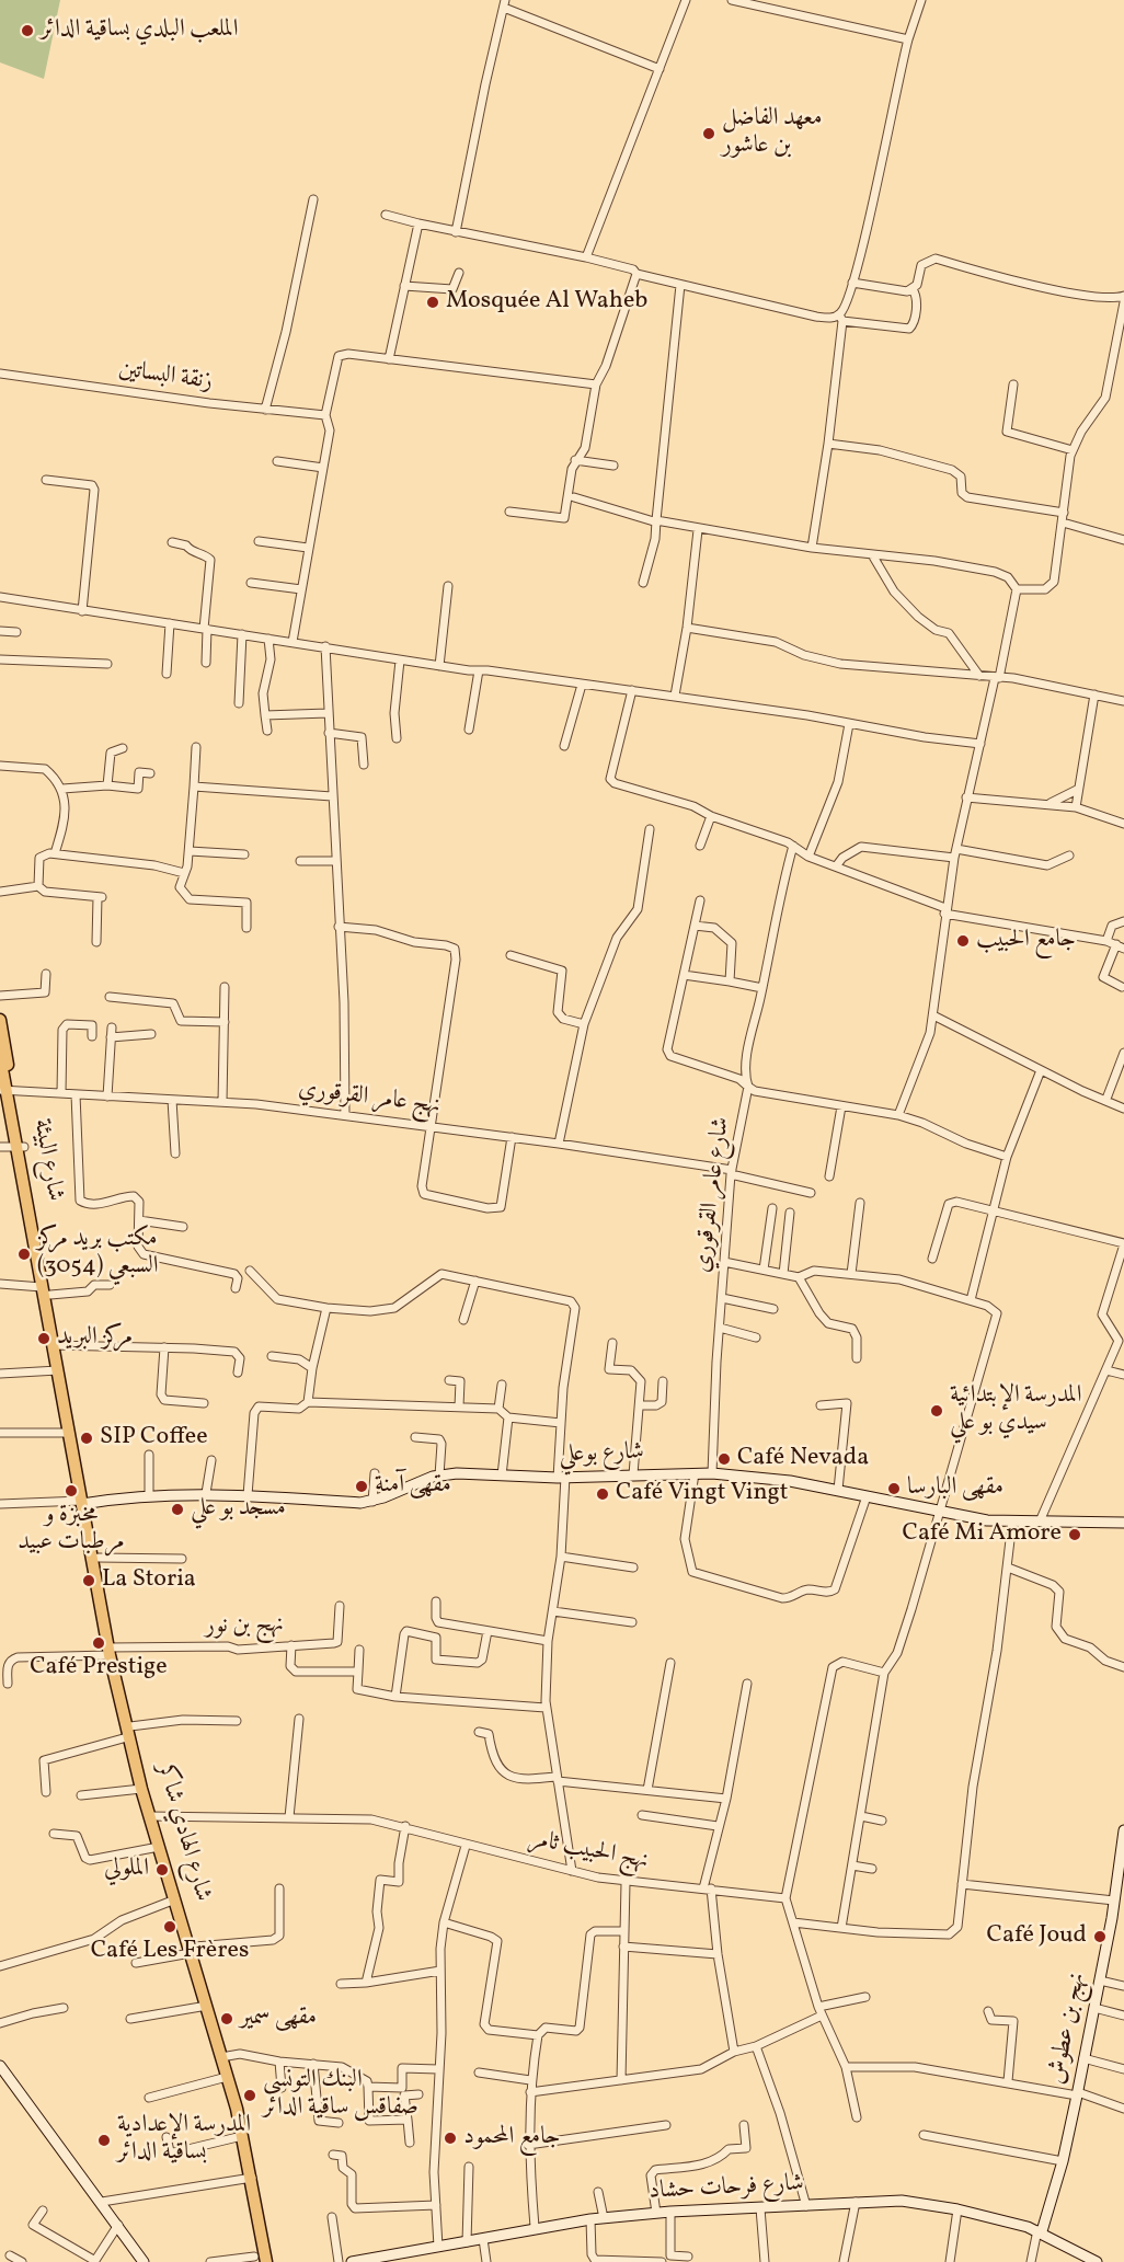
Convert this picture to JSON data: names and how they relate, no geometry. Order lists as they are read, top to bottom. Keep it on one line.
{"streets":{"main road":["شارع البيئة","شارع الهادي شاكر"],"street":["زنقة البساتين","نهج عامر القرقوري","شارع عامر القرقوري","شارع بوعلي","نهج بن نور","نهج الحبيب ثامر","نهج بن عطوش","شارع فرحات حشاد"]},"crossings":[["نهج عامر القرقوري","شارع البيئة"],["نهج عامر القرقوري","شارع عامر القرقوري"],["شارع البيئة","شارع بوعلي"],["شارع البيئة","شارع الهادي شاكر"],["شارع عامر القرقوري","شارع بوعلي"],["شارع بوعلي","شارع الهادي شاكر"],["نهج بن نور","شارع الهادي شاكر"],["شارع الهادي شاكر","نهج الحبيب ثامر"],["نهج بن عطوش","شارع فرحات حشاد"]],"places":["الملعب البلدي بساقية الدائر","معهد الفاضل بن عاشور","Mosquée Al Waheb","جامع الحبيب","مكتب بريد مركز السبعي (3054)","مركز البريد","المدرسة الإبتدائية سيدي بو علي","SIP Coffee","Café Nevada","مقهى آمنة","مقهى البارسا","مخبزة و مرطبات عبيد","Café Vingt Vingt","مسجد بو علي","Café Mi Amore","La Storia","Café Prestige","الملولي","Café Les Frères","Café Joud","مقهى سمير","البنك التونسي صفاقس ساقية الدائر","جامع المحمود","المدرسة الإعدادية بساقية الدائر"]}
